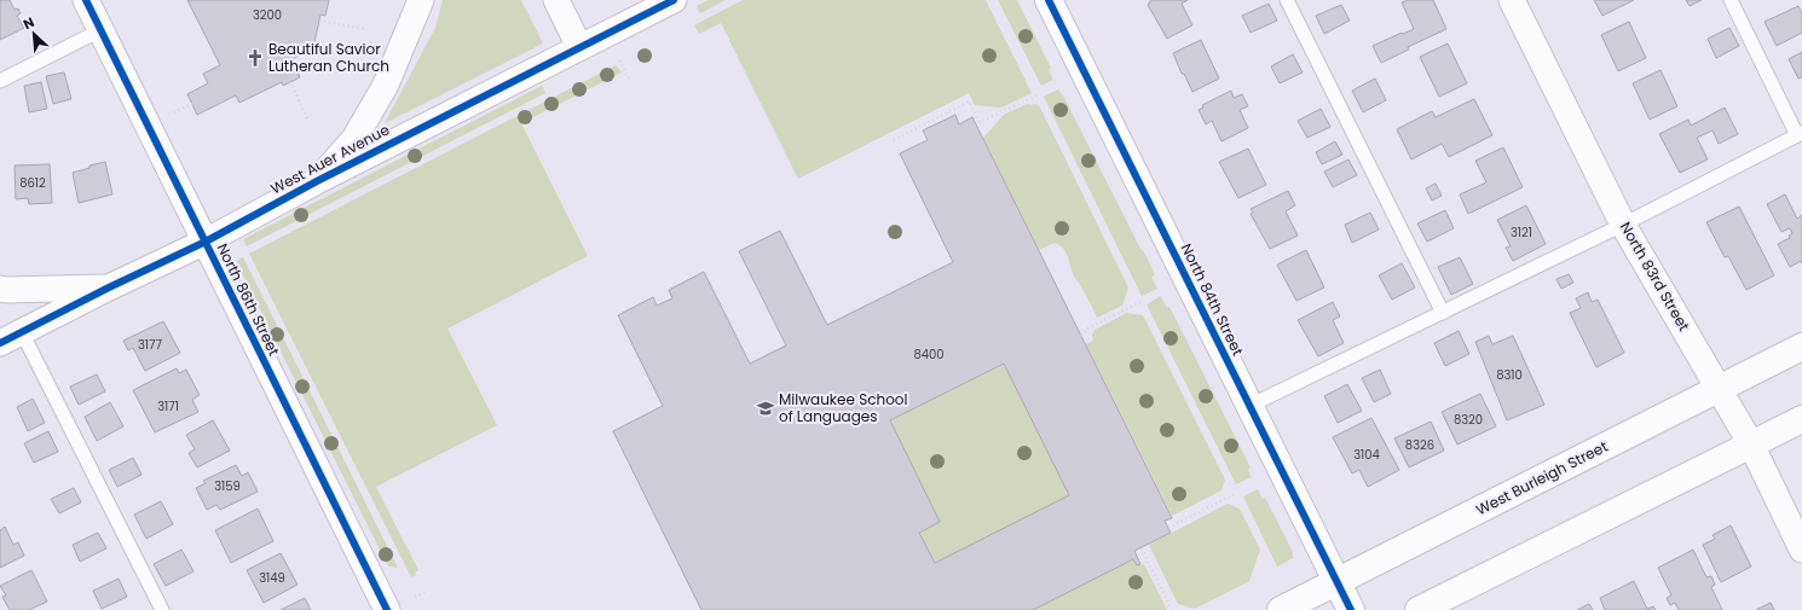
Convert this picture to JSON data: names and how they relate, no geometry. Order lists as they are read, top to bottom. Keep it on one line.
{"streets":{"main road":["North 84th Street","West Burleigh Street"],"street":["West Auer Avenue","North 83rd Street","North 86th Street"]},"crossings":[["West Auer Avenue","North 86th Street"],["North 83rd Street","West Burleigh Street"],["North 84th Street","West Burleigh Street"]],"places":{"church":["Beautiful Savior Lutheran Church"],"school or university":["Milwaukee School of Languages"]},"house_numbers":["3200","8612","3121","3177","8400","8310","3171","8320","8326","3104","3159","3149"],"north":"top left"}
